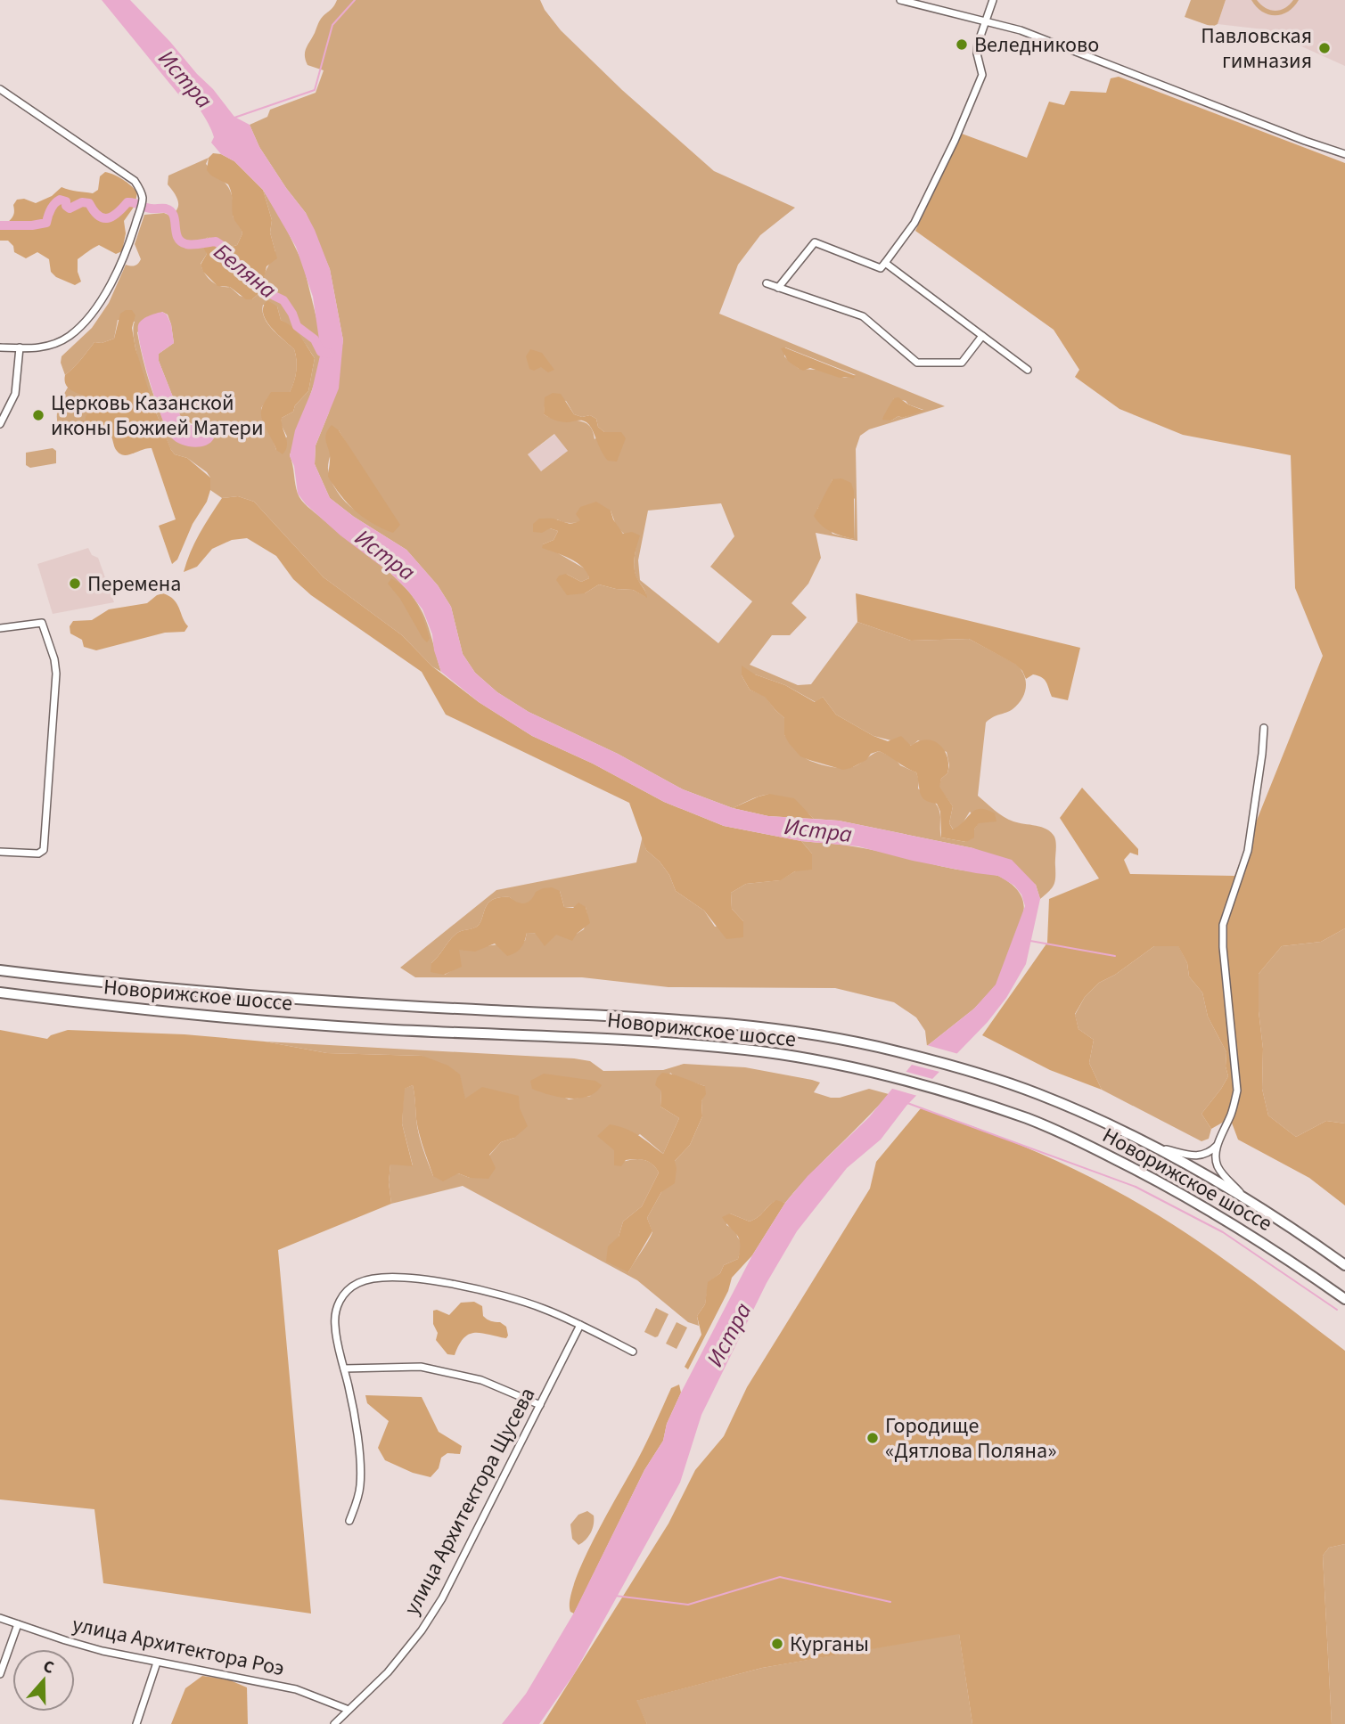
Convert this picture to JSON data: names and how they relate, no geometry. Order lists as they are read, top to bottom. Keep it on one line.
{"streets":{"highway":["Новорижское шоссе"],"street":["улица Архитектора Щусева","улица Архитектора Роэ"]},"crossings":[["улица Архитектора Щусева","улица Архитектора Роэ"]],"water":["Истра","Беляна"],"places":["Веледниково","Павловская гимназия","Церковь Казанской иконы Божией Матери","Перемена","Городище «Дятлова Поляна»","Курганы"],"north":"top"}
